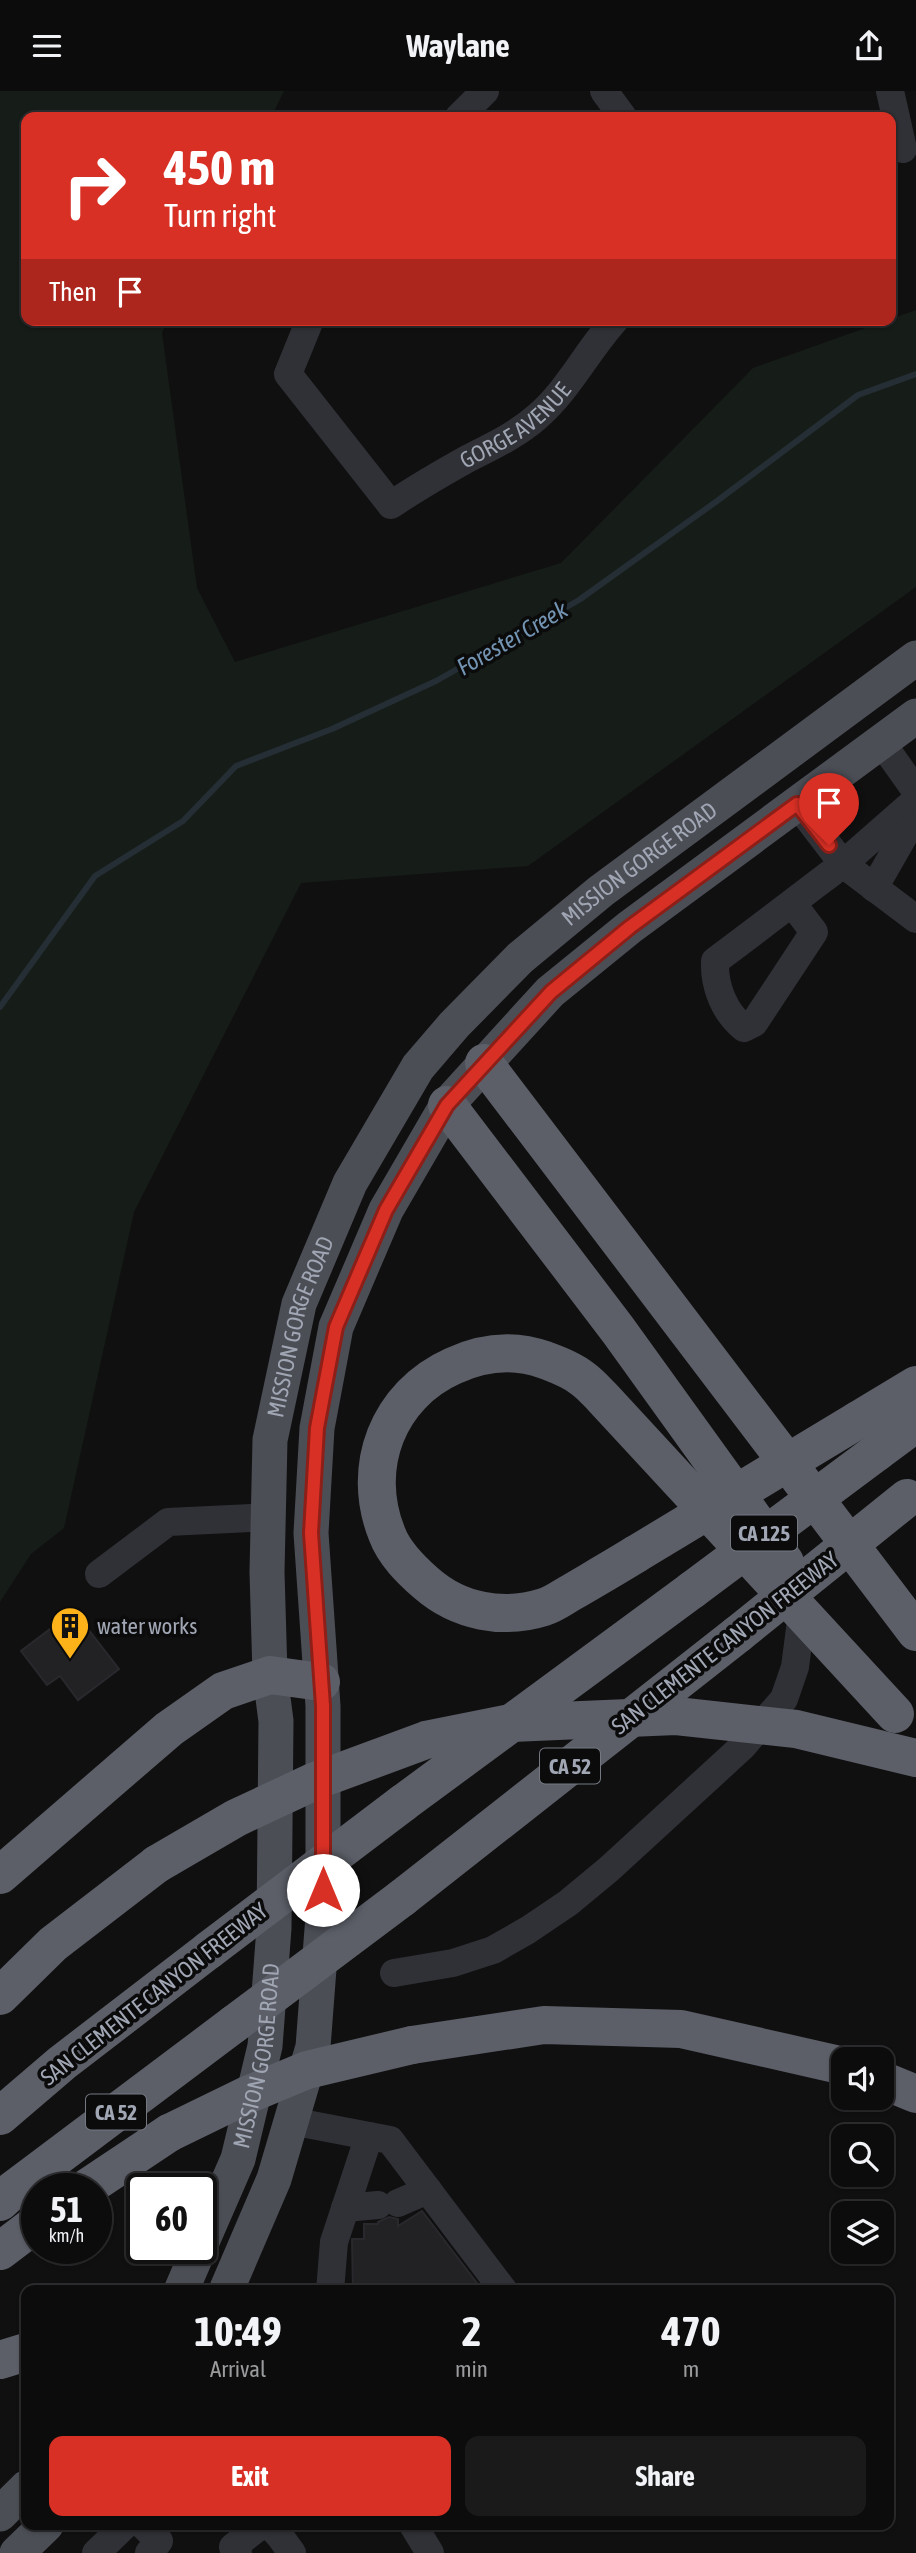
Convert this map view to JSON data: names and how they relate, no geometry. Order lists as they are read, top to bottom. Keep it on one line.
{"streets":{"highway":["CA 125","SAN CLEMENTE CANYON FREEWAY","CA 52"],"main road":["MISSION GORGE ROAD"],"street":["GORGE AVENUE"]},"crossings":[["MISSION GORGE ROAD","CA 125"]],"water":["Forester Creek"],"places":{"building":["water works"]},"page":{"header":"Waylane","turn":["450 m","Turn right"],"then":"Then","speed":"51 km/h","limit":"60","eta":["10:49","Arrival","2","min","470","m"],"buttons":["Exit","Share"]}}
